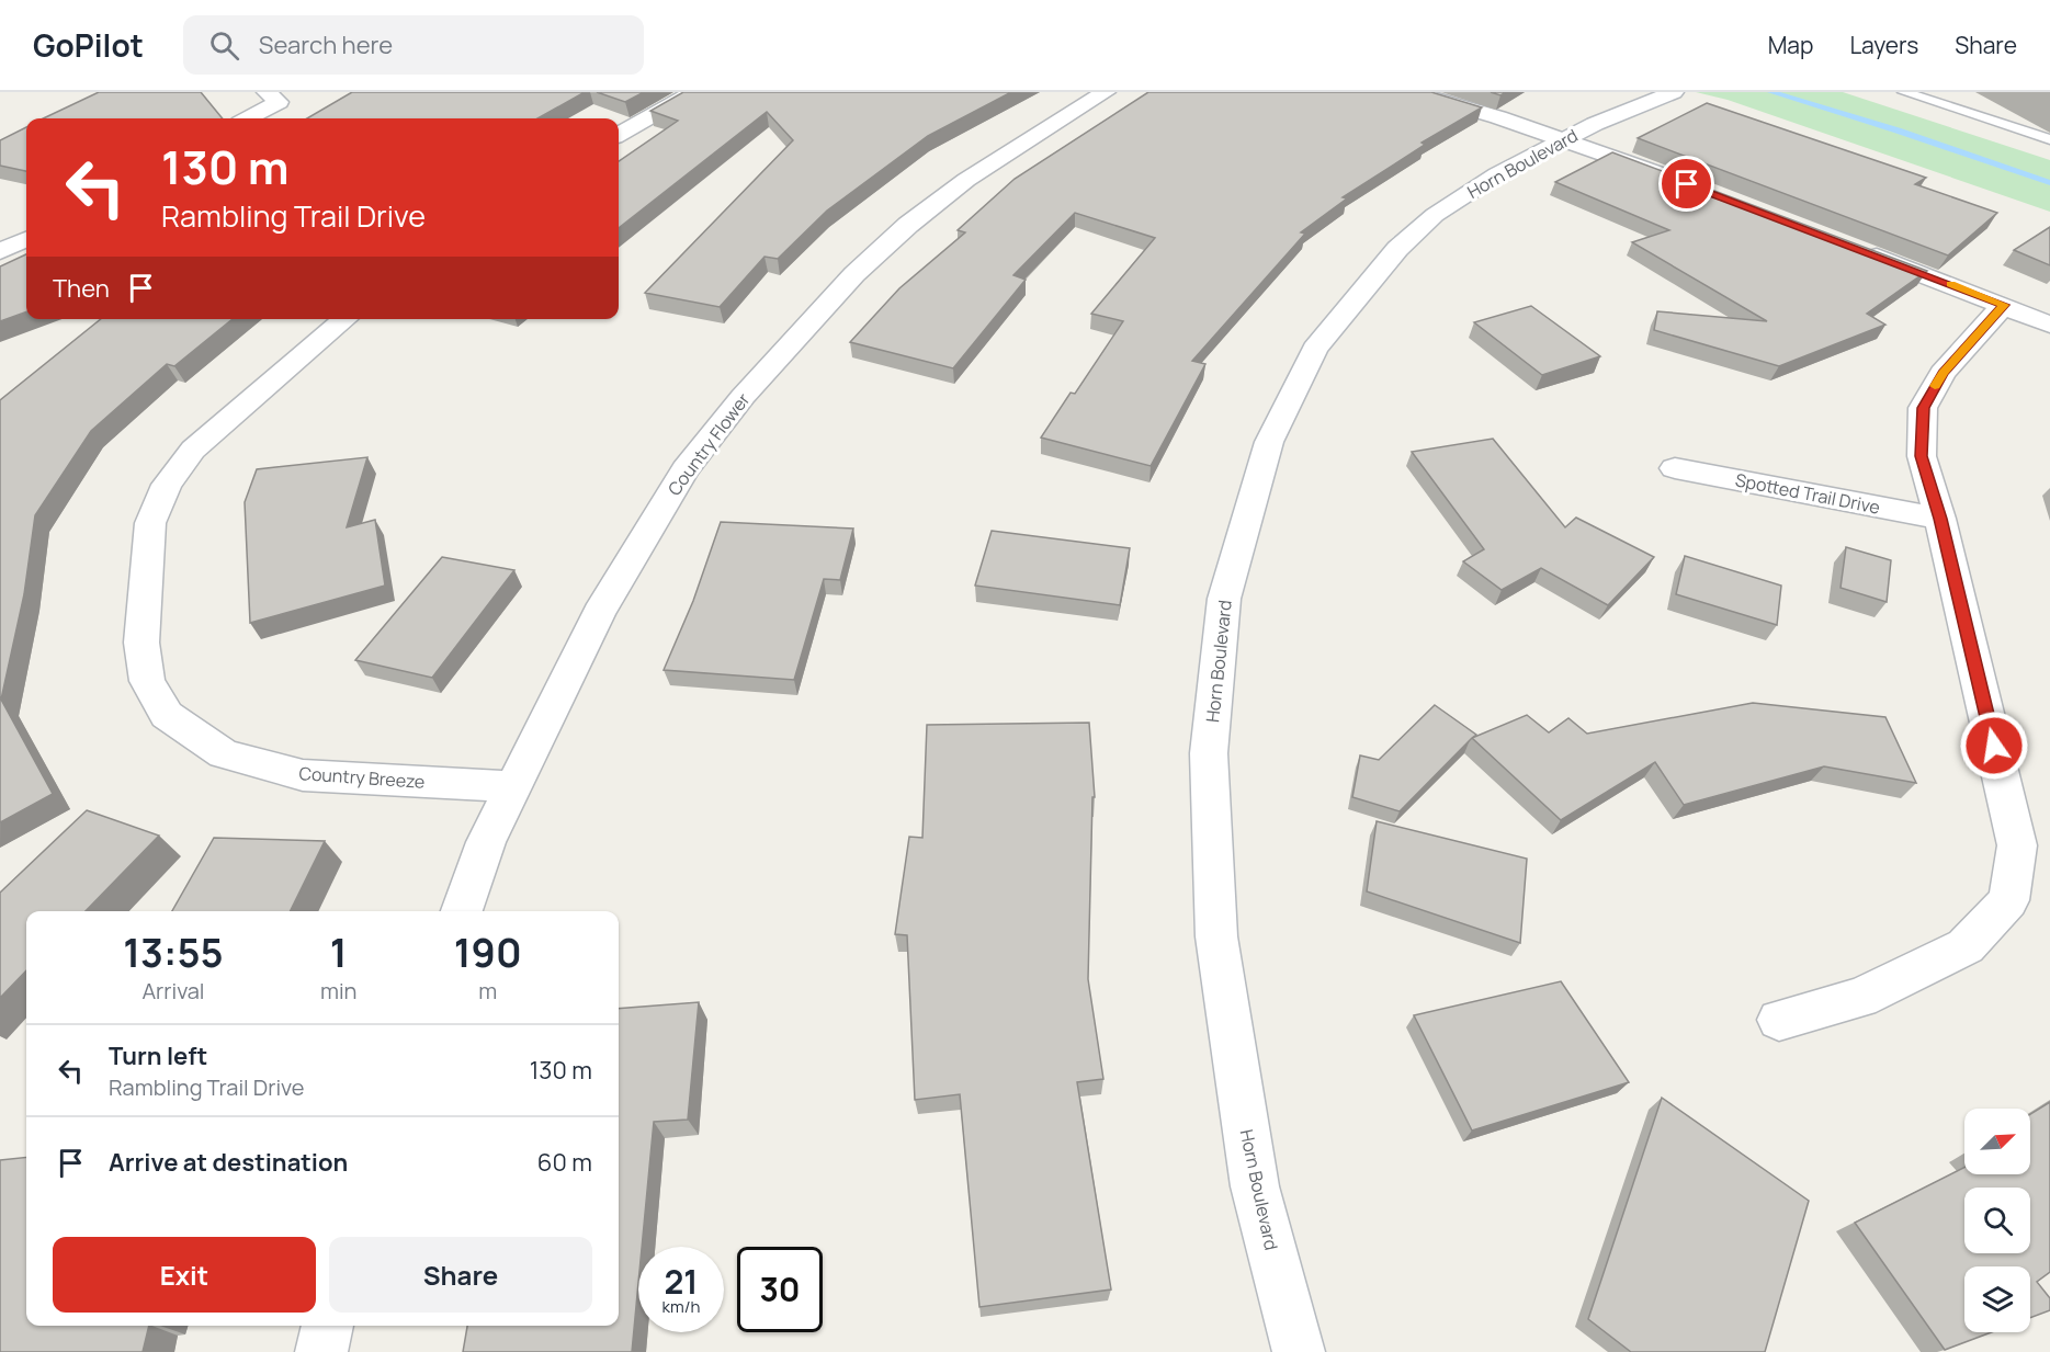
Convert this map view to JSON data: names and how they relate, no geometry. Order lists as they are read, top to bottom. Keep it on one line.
{"streets":{"street":["Horn Boulevard","Country Flower","Spotted Trail Drive","Country Breeze"]},"crossings":[["Country Flower","Country Breeze"]],"north":"top right","page":{"header":"GoPilot","search":"Search here","nav":["Map","Layers","Share"],"turn":["130 m","Rambling Trail Drive"],"then":"Then","eta":["13:55","Arrival","1","min","190","m"],"list":[{"name":"Turn left","note":"Rambling Trail Drive","value":"130 m"},{"name":"Arrive at destination","value":"60 m"}],"buttons":["Exit","Share"],"speed":"21 km/h","limit":"30"}}
